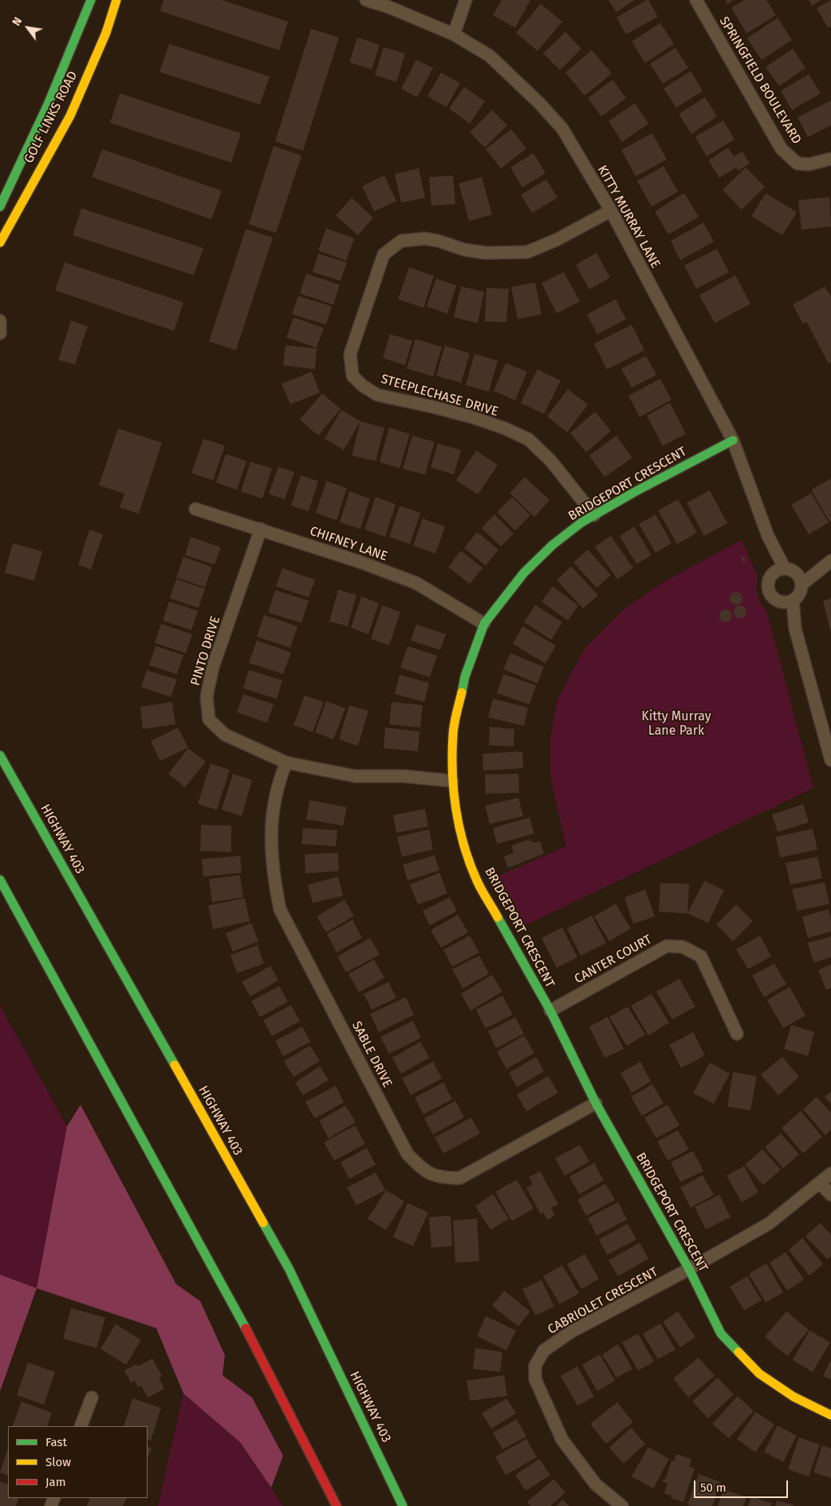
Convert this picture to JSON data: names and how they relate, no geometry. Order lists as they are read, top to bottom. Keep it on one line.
{"streets":{"main road":["GOLF LINKS ROAD","BRIDGEPORT CRESCENT","HIGHWAY 403"],"street":["SPRINGFIELD BOULEVARD","KITTY MURRAY LANE","STEEPLECHASE DRIVE","CHIFNEY LANE","PINTO DRIVE","CANTER COURT","SABLE DRIVE","CABRIOLET CRESCENT"]},"crossings":[["KITTY MURRAY LANE","STEEPLECHASE DRIVE"],["KITTY MURRAY LANE","BRIDGEPORT CRESCENT"],["STEEPLECHASE DRIVE","BRIDGEPORT CRESCENT"],["BRIDGEPORT CRESCENT","CHIFNEY LANE"],["BRIDGEPORT CRESCENT","PINTO DRIVE"],["BRIDGEPORT CRESCENT","CANTER COURT"],["BRIDGEPORT CRESCENT","SABLE DRIVE"],["BRIDGEPORT CRESCENT","CABRIOLET CRESCENT"],["CHIFNEY LANE","PINTO DRIVE"],["PINTO DRIVE","SABLE DRIVE"]],"parks":["Kitty Murray Lane Park"],"legend":["Fast","Slow","Jam"],"scale_bar":"50 m","north":"top left"}
